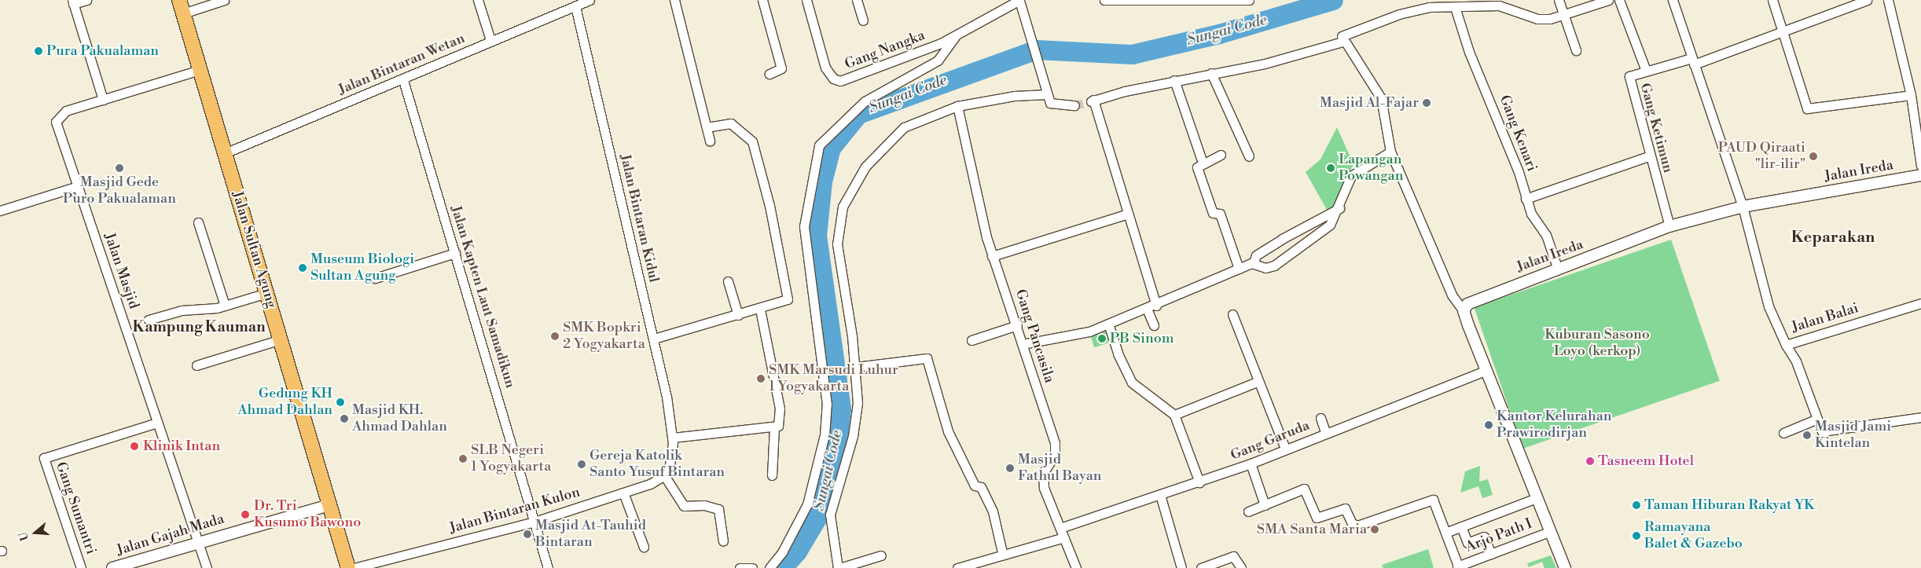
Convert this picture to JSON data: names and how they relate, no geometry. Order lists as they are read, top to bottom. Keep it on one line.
{"streets":{"main road":["Jalan Sultan Agung"],"street":["Gang Nangka","Jalan Bintaran Wetan","Gang Ketimun","Gang Kenari","Jalan Ireda","Jalan Bintaran Kidul","Jalan Masjid","Jalan Kapten Laut Samadikun","Jalan Balai","Gang Pancasila","Gang Garuda","Gang Sumantri","Jalan Bintaran Kulon","Jalan Gajah Mada","Arjo Path I"]},"crossings":[["Jalan Bintaran Wetan","Jalan Bintaran Kidul"],["Jalan Bintaran Wetan","Jalan Sultan Agung"],["Jalan Bintaran Wetan","Jalan Kapten Laut Samadikun"],["Gang Ketimun","Jalan Ireda"],["Gang Ketimun","Jalan Balai"],["Gang Kenari","Jalan Ireda"],["Jalan Ireda","Jalan Balai"],["Jalan Sultan Agung","Jalan Gajah Mada"],["Jalan Masjid","Gang Sumantri"],["Jalan Masjid","Jalan Gajah Mada"],["Jalan Kapten Laut Samadikun","Jalan Bintaran Kulon"],["Gang Pancasila","Gang Garuda"]],"districts":["Keparakan","Kampung Kauman"],"water":["Sungai Code"],"parks":["Kuburan Sasono Loyo (kerkop)"],"places":["Pura Pakualaman","Masjid Al-Fajar","PAUD Qiraati \"lir-ilir\"","Masjid Gede Puro Pakualaman","Lapangan Powangan","Museum Biologi Sultan Agung","SMK Bopkri 2 Yogyakarta","PB Sinom","SMK Marsudi Luhur 1 Yogyakarta","Gedung KH Ahmad Dahlan","Masjid KH. Ahmad Dahlan","Kantor Kelurahan Prawirodirjan","Masjid Jami Kintelan","Klinik Intan","SLB Negeri 1 Yogyakarta","Tasneem Hotel","Gereja Katolik Santo Yusuf Bintaran","Masjid Fathul Bayan","Taman Hiburan Rakyat YK","Dr. Tri Kusumo Bawono","SMA Santa Maria","Masjid At-Tauhid Bintaran","Ramayana Balet & Gazebo"],"north":"left"}
